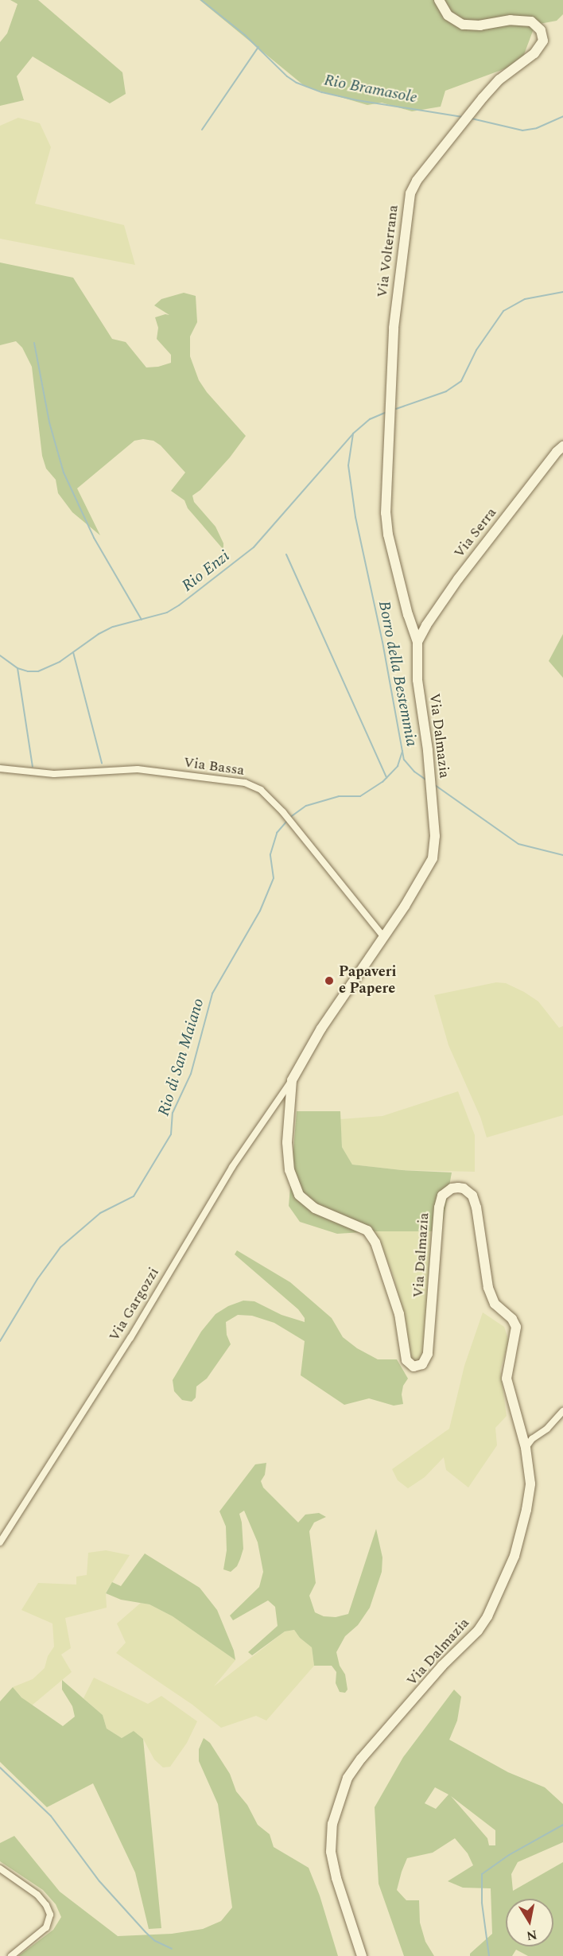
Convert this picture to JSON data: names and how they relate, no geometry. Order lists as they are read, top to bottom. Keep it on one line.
{"streets":{"main road":["Via Volterrana","Via Serra","Via Dalmazia"],"street":["Via Bassa","Via Gargozzi"]},"crossings":[["Via Volterrana","Via Serra"],["Via Volterrana","Via Dalmazia"],["Via Serra","Via Dalmazia"],["Via Dalmazia","Via Bassa"],["Via Dalmazia","Via Gargozzi"]],"water":["Rio Bramasole","Rio Enzi","Borro della Bestemmia","Rio di San Maiano"],"places":["Papaveri e Papere"],"north":"bottom"}
